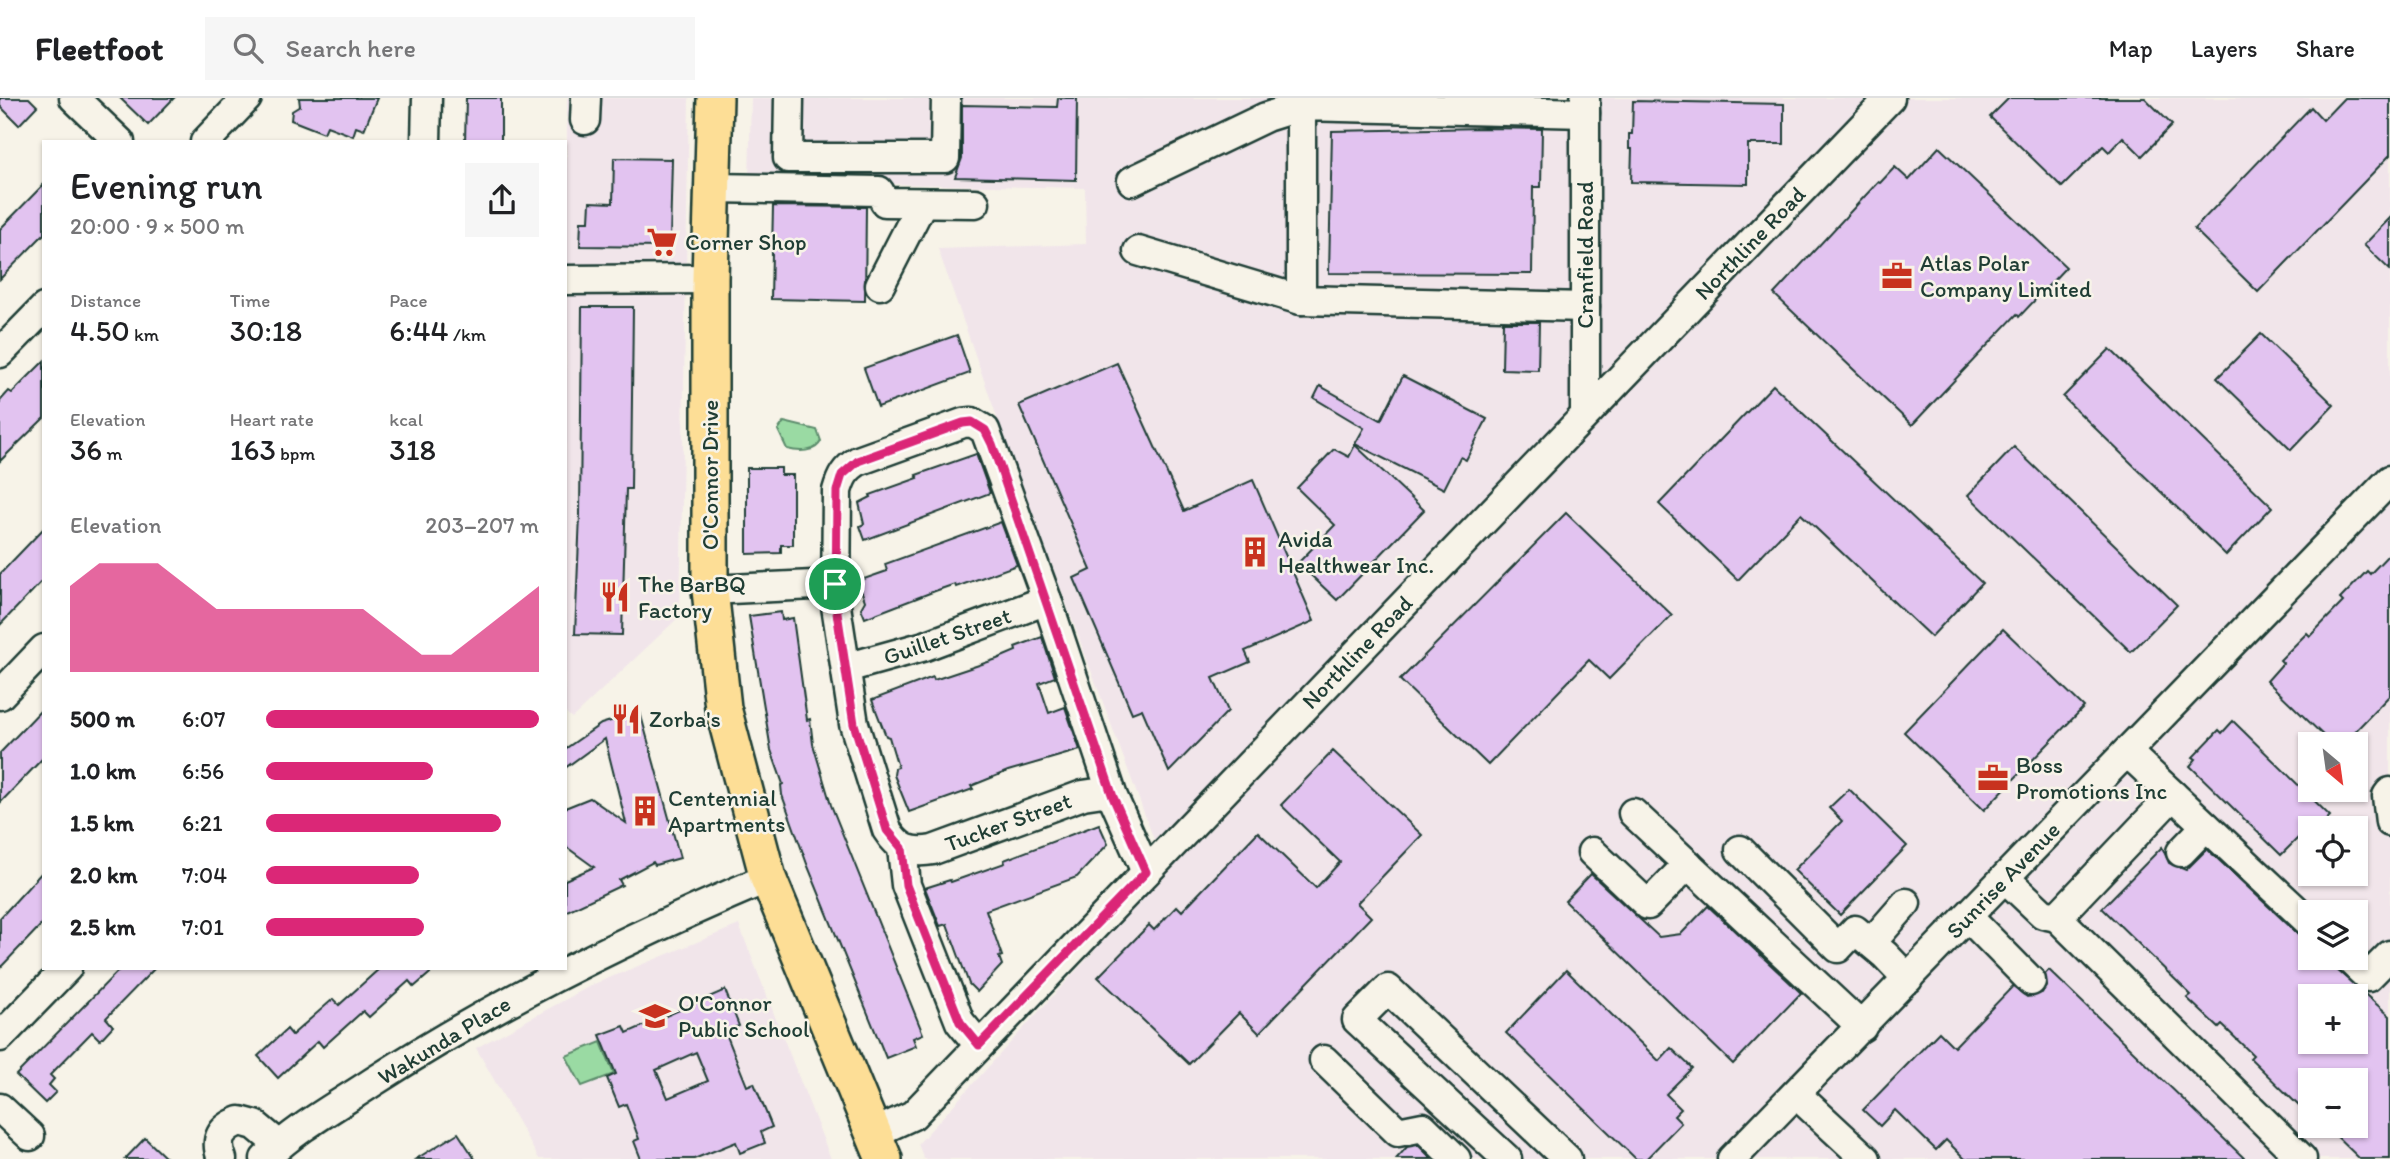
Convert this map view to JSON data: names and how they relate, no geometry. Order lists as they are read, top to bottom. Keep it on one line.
{"streets":{"main road":["O'Connor Drive"],"street":["Northline Road","Cranfield Road","Guillet Street","Tucker Street","Sunrise Avenue","Wakunda Place"]},"crossings":[["Northline Road","Cranfield Road"],["Northline Road","O'Connor Drive"],["O'Connor Drive","Wakunda Place"]],"places":{"supermarket":["Corner Shop"],"office":["Atlas Polar Company Limited","Boss Promotions Inc"],"building":["Avida Healthwear Inc.","Centennial Apartments"],"restaurant":["The BarBQ Factory","Zorba's"],"school or university":["O'Connor Public School"]},"north":"bottom right","page":{"header":"Fleetfoot","search":"Search here","nav":["Map","Layers","Share"],"heading":["Evening run","20:00 · 9 × 500 m"],"stats":[["Distance","4.50 km"],["Time","30:18"],["Pace","6:44 /km"],["Elevation","36 m"],["Heart rate","163 bpm"],["kcal","318"]],"chart":["Elevation","203–207 m"],"list":[{"name":"500 m","note":"6:07"},{"name":"1.0 km","note":"6:56"},{"name":"1.5 km","note":"6:21"},{"name":"2.0 km","note":"7:04"},{"name":"2.5 km","note":"7:01"}],"map_buttons":["+","−"]}}
